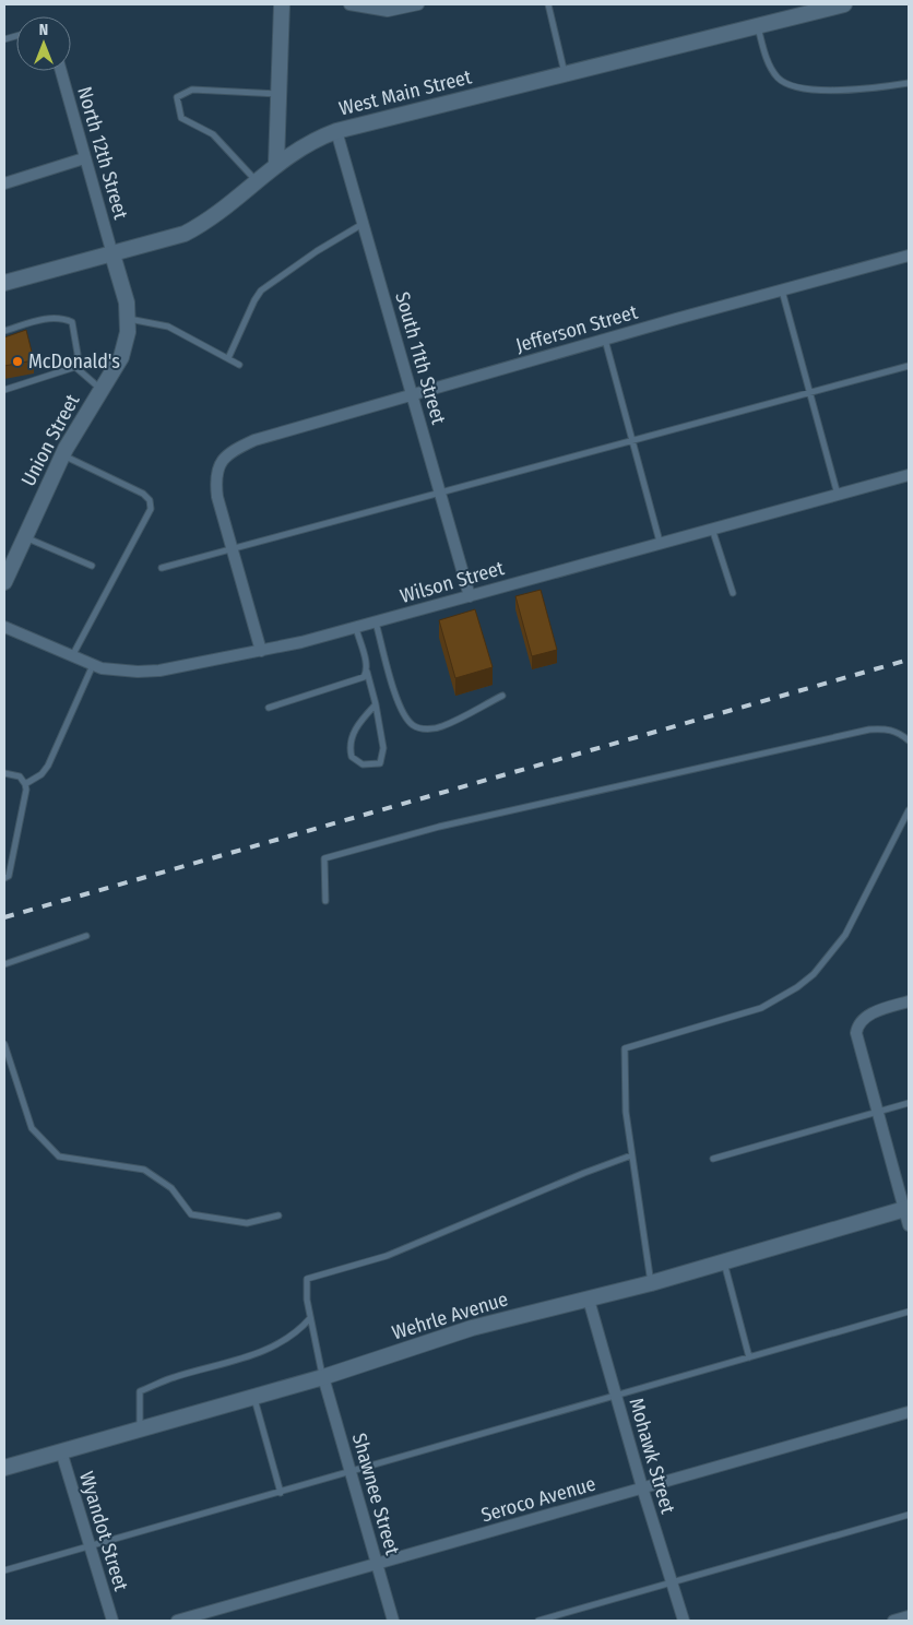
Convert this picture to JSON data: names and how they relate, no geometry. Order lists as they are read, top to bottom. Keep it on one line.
{"streets":{"street":["West Main Street","North 12th Street","Jefferson Street","South 11th Street","Union Street","Wilson Street","Wehrle Avenue","Mohawk Street","Shawnee Street","Seroco Avenue","Wyandot Street"]},"crossings":[["West Main Street","North 12th Street"],["West Main Street","South 11th Street"],["West Main Street","Union Street"],["North 12th Street","Union Street"],["Jefferson Street","South 11th Street"],["South 11th Street","Wilson Street"],["Wehrle Avenue","Mohawk Street"],["Wehrle Avenue","Shawnee Street"],["Wehrle Avenue","Wyandot Street"],["Mohawk Street","Seroco Avenue"],["Shawnee Street","Seroco Avenue"]],"places":["McDonald's"],"north":"top"}
